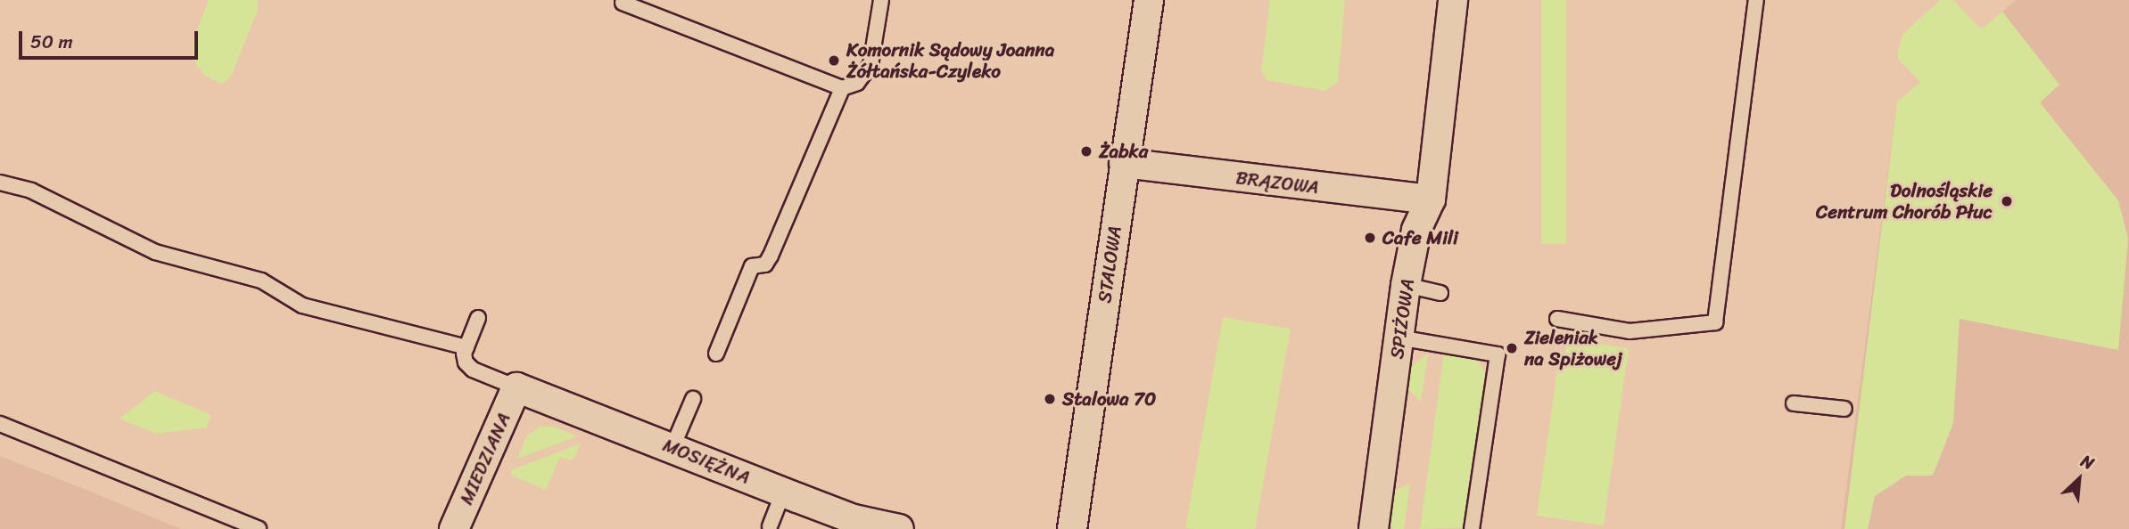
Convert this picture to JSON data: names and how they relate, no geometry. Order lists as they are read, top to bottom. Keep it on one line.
{"streets":{"street":["BRĄZOWA","STALOWA","SPIŻOWA","MIEDZIANA","MOSIĘŻNA"]},"crossings":[["BRĄZOWA","STALOWA"],["BRĄZOWA","SPIŻOWA"],["MIEDZIANA","MOSIĘŻNA"]],"places":["Komornik Sądowy Joanna Żółtańska-Czyleko","Żabka","Dolnośląskie Centrum Chorób Płuc","Cafe Mili","Zieleniak na Spiżowej","Stalowa 70"],"scale_bar":"50 m","north":"top right"}
